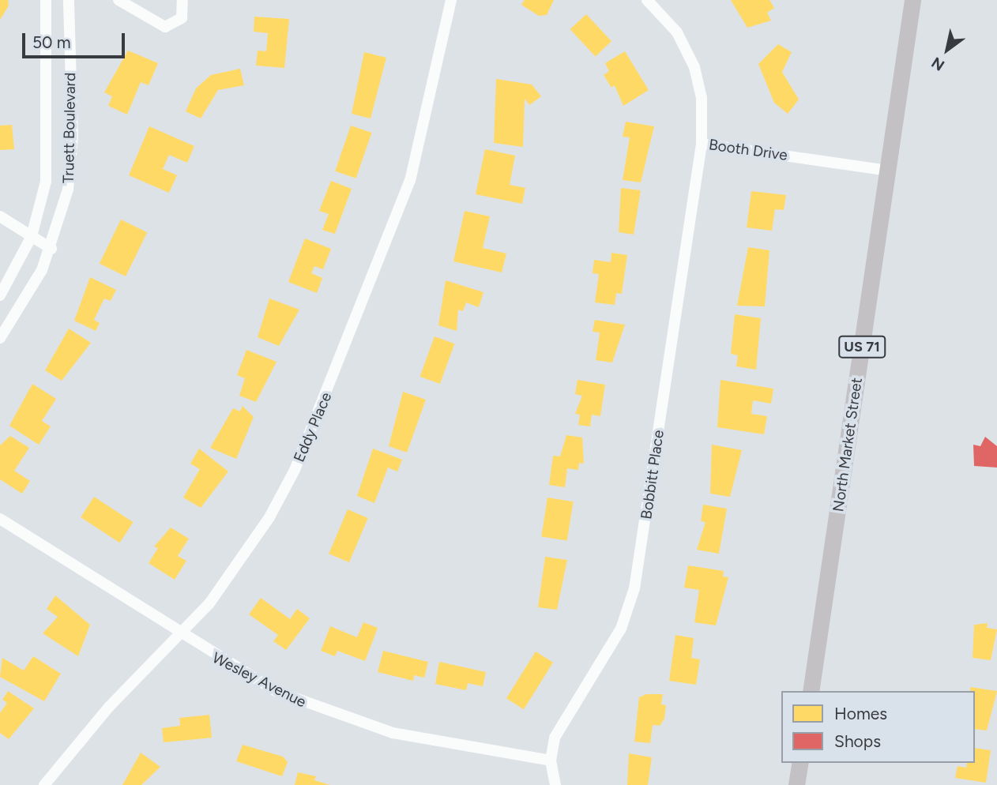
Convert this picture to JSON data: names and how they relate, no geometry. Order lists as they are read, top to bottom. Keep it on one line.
{"streets":{"main road":["US 71","North Market Street"],"street":["Truett Boulevard","Booth Drive","Eddy Place","Bobbitt Place","Wesley Avenue"]},"crossings":[["Booth Drive","North Market Street"],["Booth Drive","Bobbitt Place"],["Eddy Place","Wesley Avenue"],["Bobbitt Place","Wesley Avenue"]],"legend":["Homes","Shops"],"scale_bar":"50 m","north":"bottom left"}
